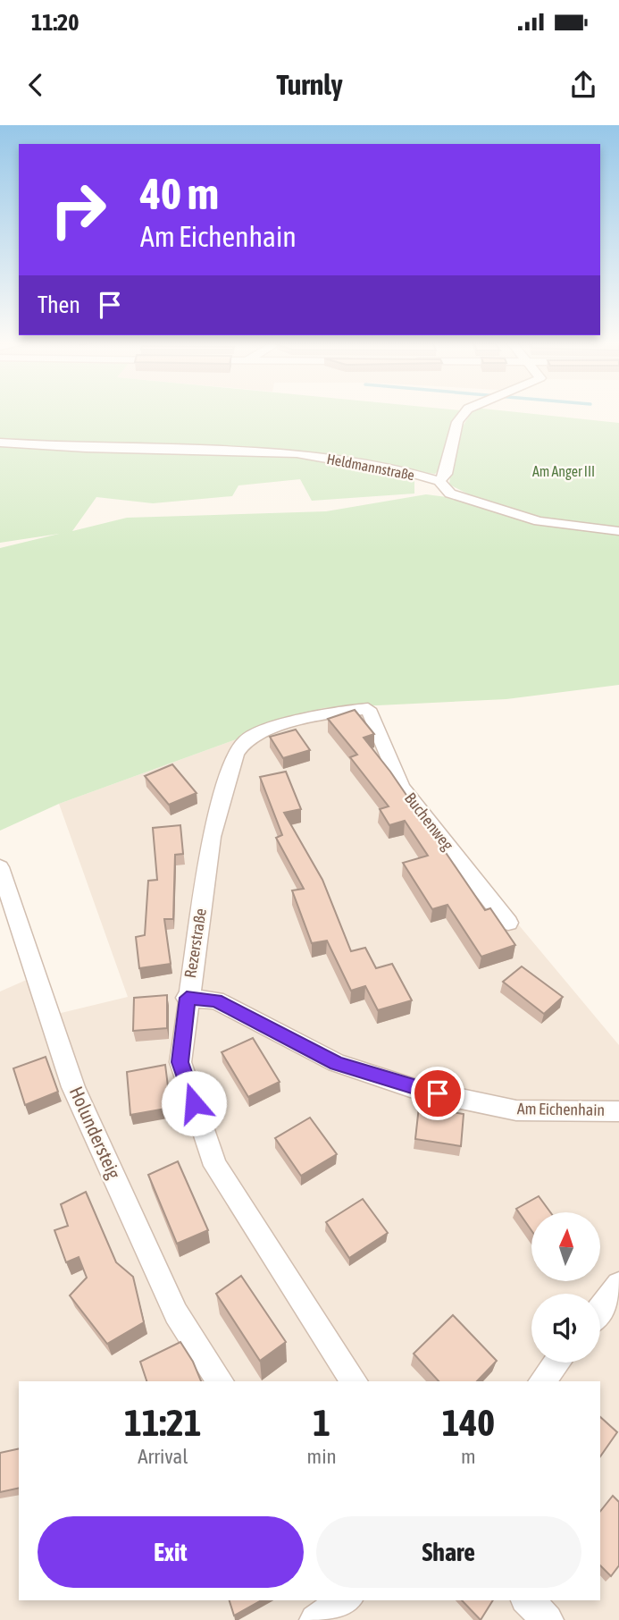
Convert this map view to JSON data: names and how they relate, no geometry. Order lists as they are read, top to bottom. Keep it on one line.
{"streets":{"street":["Heldmannstraße","Buchenweg","Rezerstraße","Am Eichenhain","Holundersteig"]},"crossings":[["Buchenweg","Rezerstraße"],["Rezerstraße","Am Eichenhain"]],"parks":["Am Anger III"],"north":"top","page":{"status":"11:20","header":"Turnly","turn":["40 m","Am Eichenhain"],"then":"Then","eta":["11:21","Arrival","1","min","140","m"],"buttons":["Exit","Share"]}}
